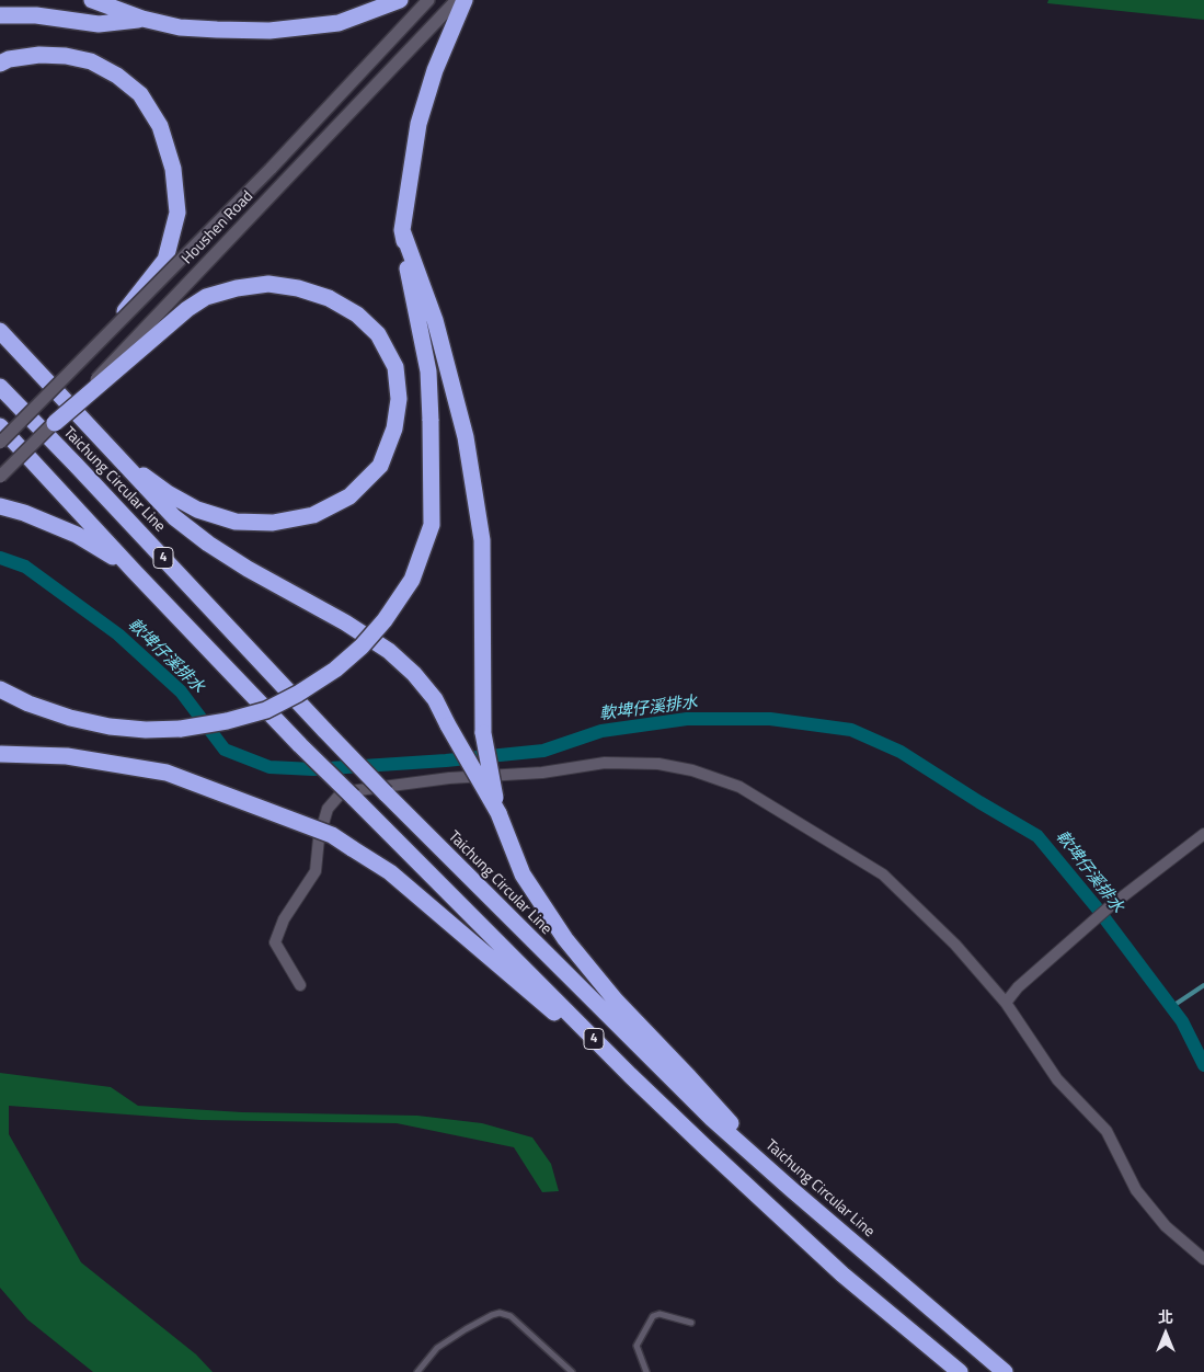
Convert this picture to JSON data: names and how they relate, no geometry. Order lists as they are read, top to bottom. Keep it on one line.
{"streets":{"highway":["Taichung Circular Line","4"],"street":["Houshen Road"]},"water":["軟埤仔溪排水"],"north":"top"}
